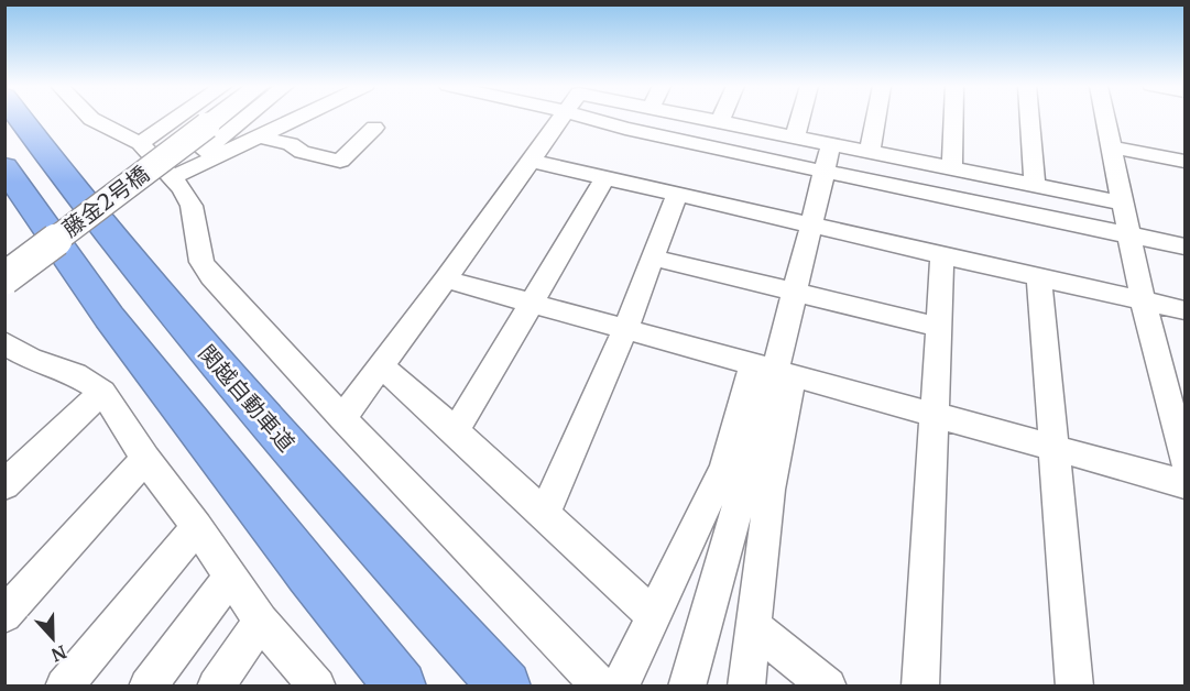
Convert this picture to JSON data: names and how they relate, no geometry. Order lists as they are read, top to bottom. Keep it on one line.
{"streets":{"highway":["関越自動車道"],"street":["藤金2号橋"]},"north":"bottom"}
